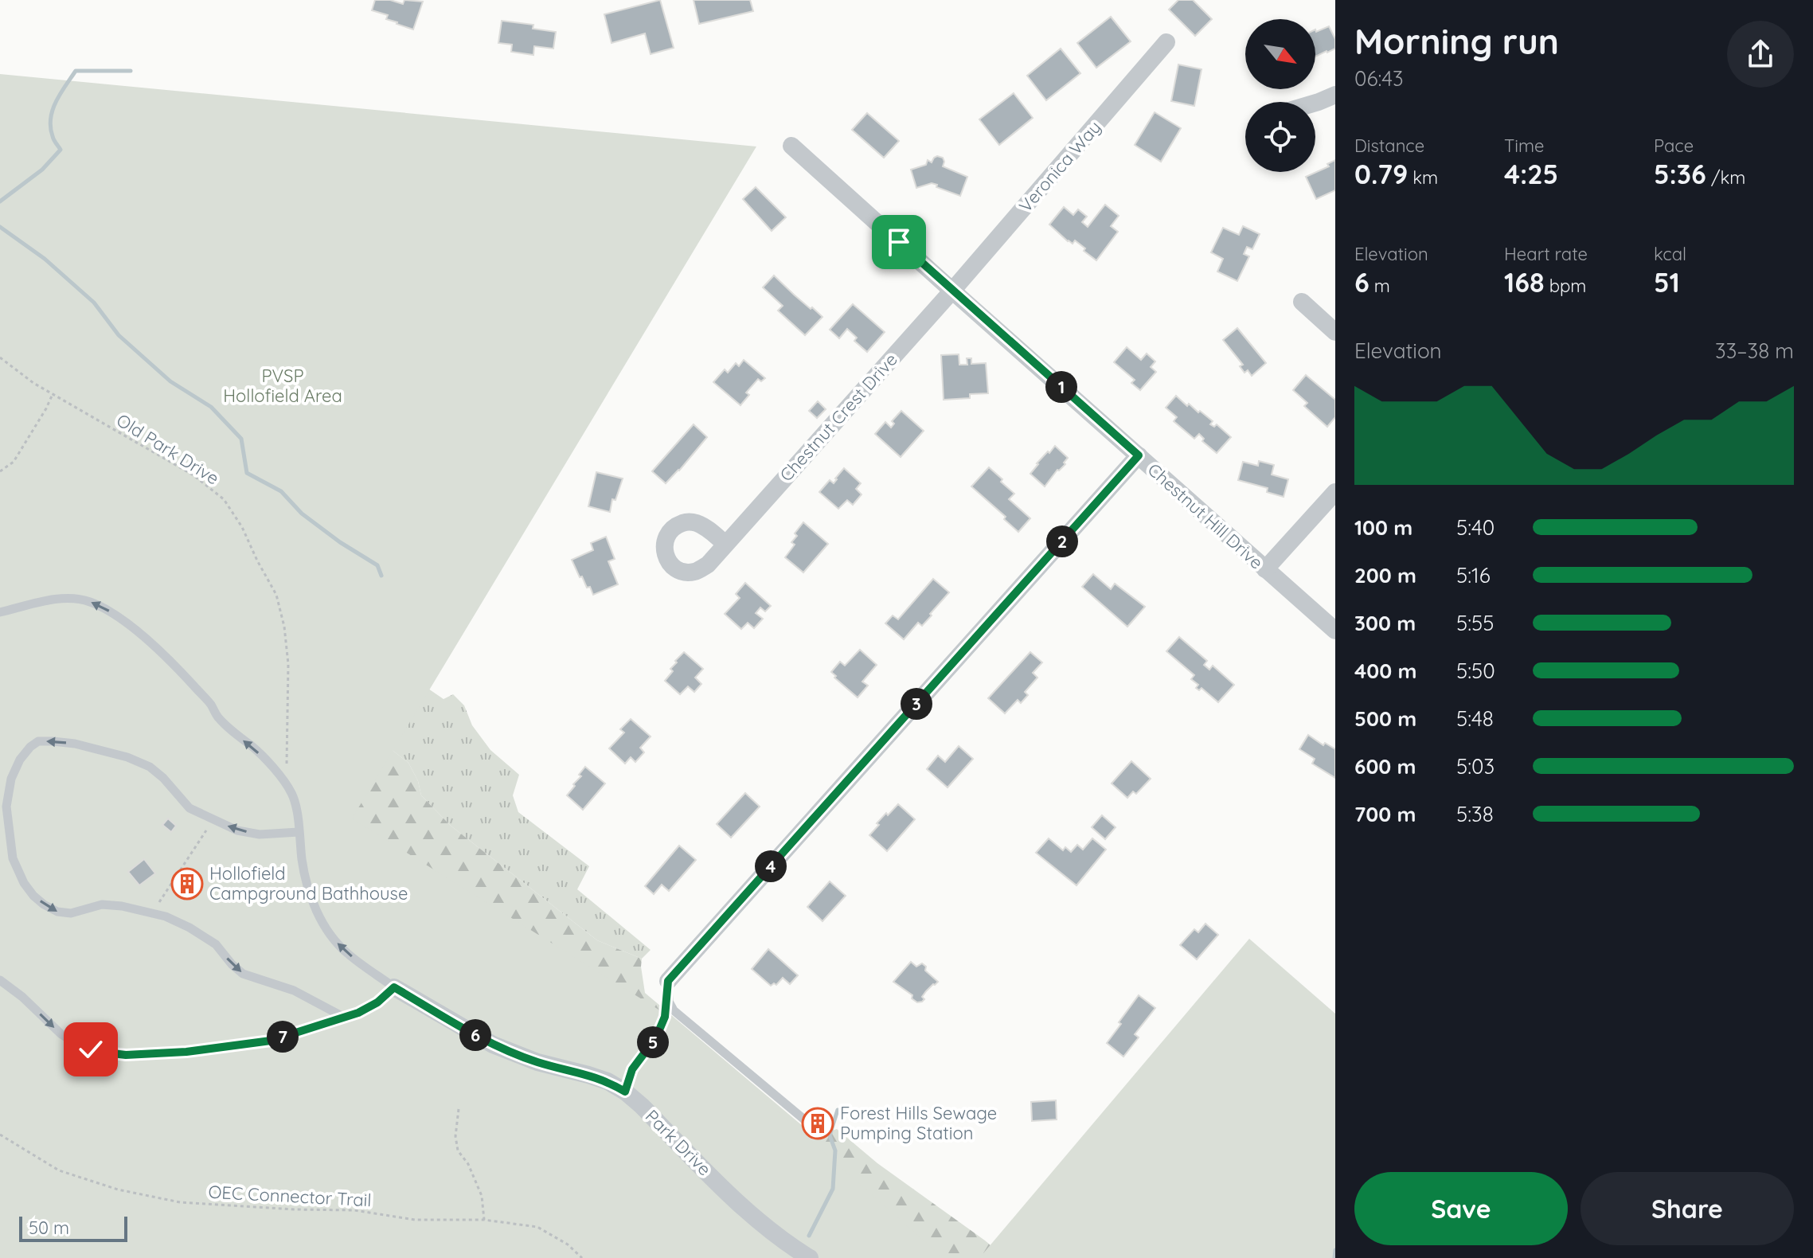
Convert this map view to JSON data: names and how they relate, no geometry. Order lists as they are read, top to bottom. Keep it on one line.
{"streets":{"street":["Veronica Way","Chestnut Crest Drive","Chestnut Hill Drive","Park Drive"],"path":["Old Park Drive","OEC Connector Trail"]},"crossings":[["Veronica Way","Chestnut Crest Drive"],["Veronica Way","Chestnut Hill Drive"],["Chestnut Crest Drive","Chestnut Hill Drive"]],"parks":["PVSP Hollofield Area"],"places":{"building":["Hollofield Campground Bathhouse","Forest Hills Sewage Pumping Station"]},"scale_bar":"50 m","north":"bottom right","page":{"heading":["Morning run","06:43"],"stats":[["Distance","0.79 km"],["Time","4:25"],["Pace","5:36 /km"],["Elevation","6 m"],["Heart rate","168 bpm"],["kcal","51"]],"chart":["Elevation","33–38 m"],"pins":["1","2","3","4","6","7","5"],"list":[{"name":"100 m","note":"5:40"},{"name":"200 m","note":"5:16"},{"name":"300 m","note":"5:55"},{"name":"400 m","note":"5:50"},{"name":"500 m","note":"5:48"},{"name":"600 m","note":"5:03"},{"name":"700 m","note":"5:38"}],"buttons":["Save","Share"],"scale":"50 m"}}
